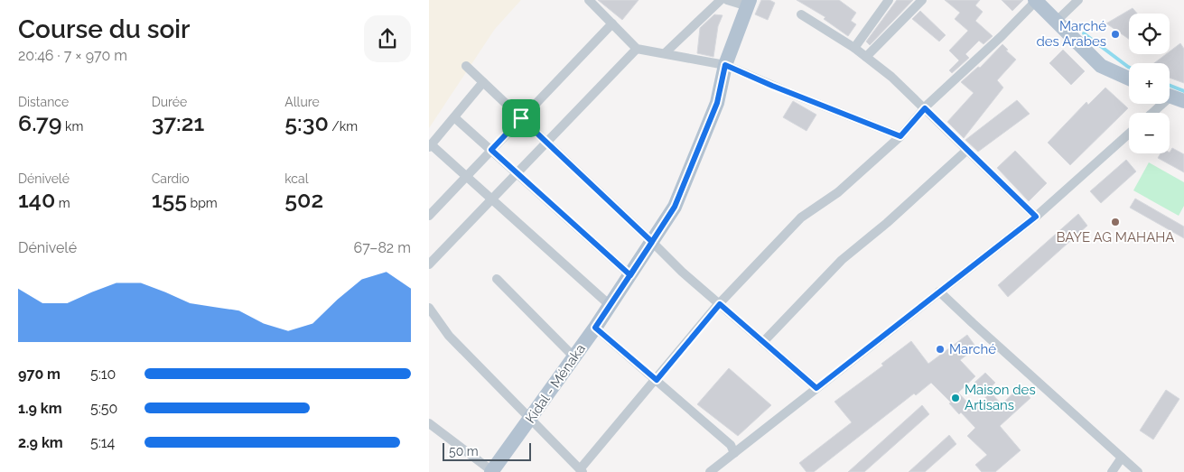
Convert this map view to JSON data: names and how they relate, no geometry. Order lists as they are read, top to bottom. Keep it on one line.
{"streets":{"main road":["Kidal - Ménaka"]},"places":["Marché des Arabes","BAYE AG MAHAHA","Marché","Maison des Artisans"],"scale_bar":"50 m","page":{"heading":["Course du soir","20:46 · 7 × 970 m"],"map_buttons":["+","−"],"stats":[["Distance","6.79 km"],["Durée","37:21"],["Allure","5:30 /km"],["Dénivelé","140 m"],["Cardio","155 bpm"],["kcal","502"]],"chart":["Dénivelé","67–82 m"],"list":[{"name":"970 m","note":"5:10"},{"name":"1.9 km","note":"5:50"},{"name":"2.9 km","note":"5:14"}],"scale":"50 m"}}
